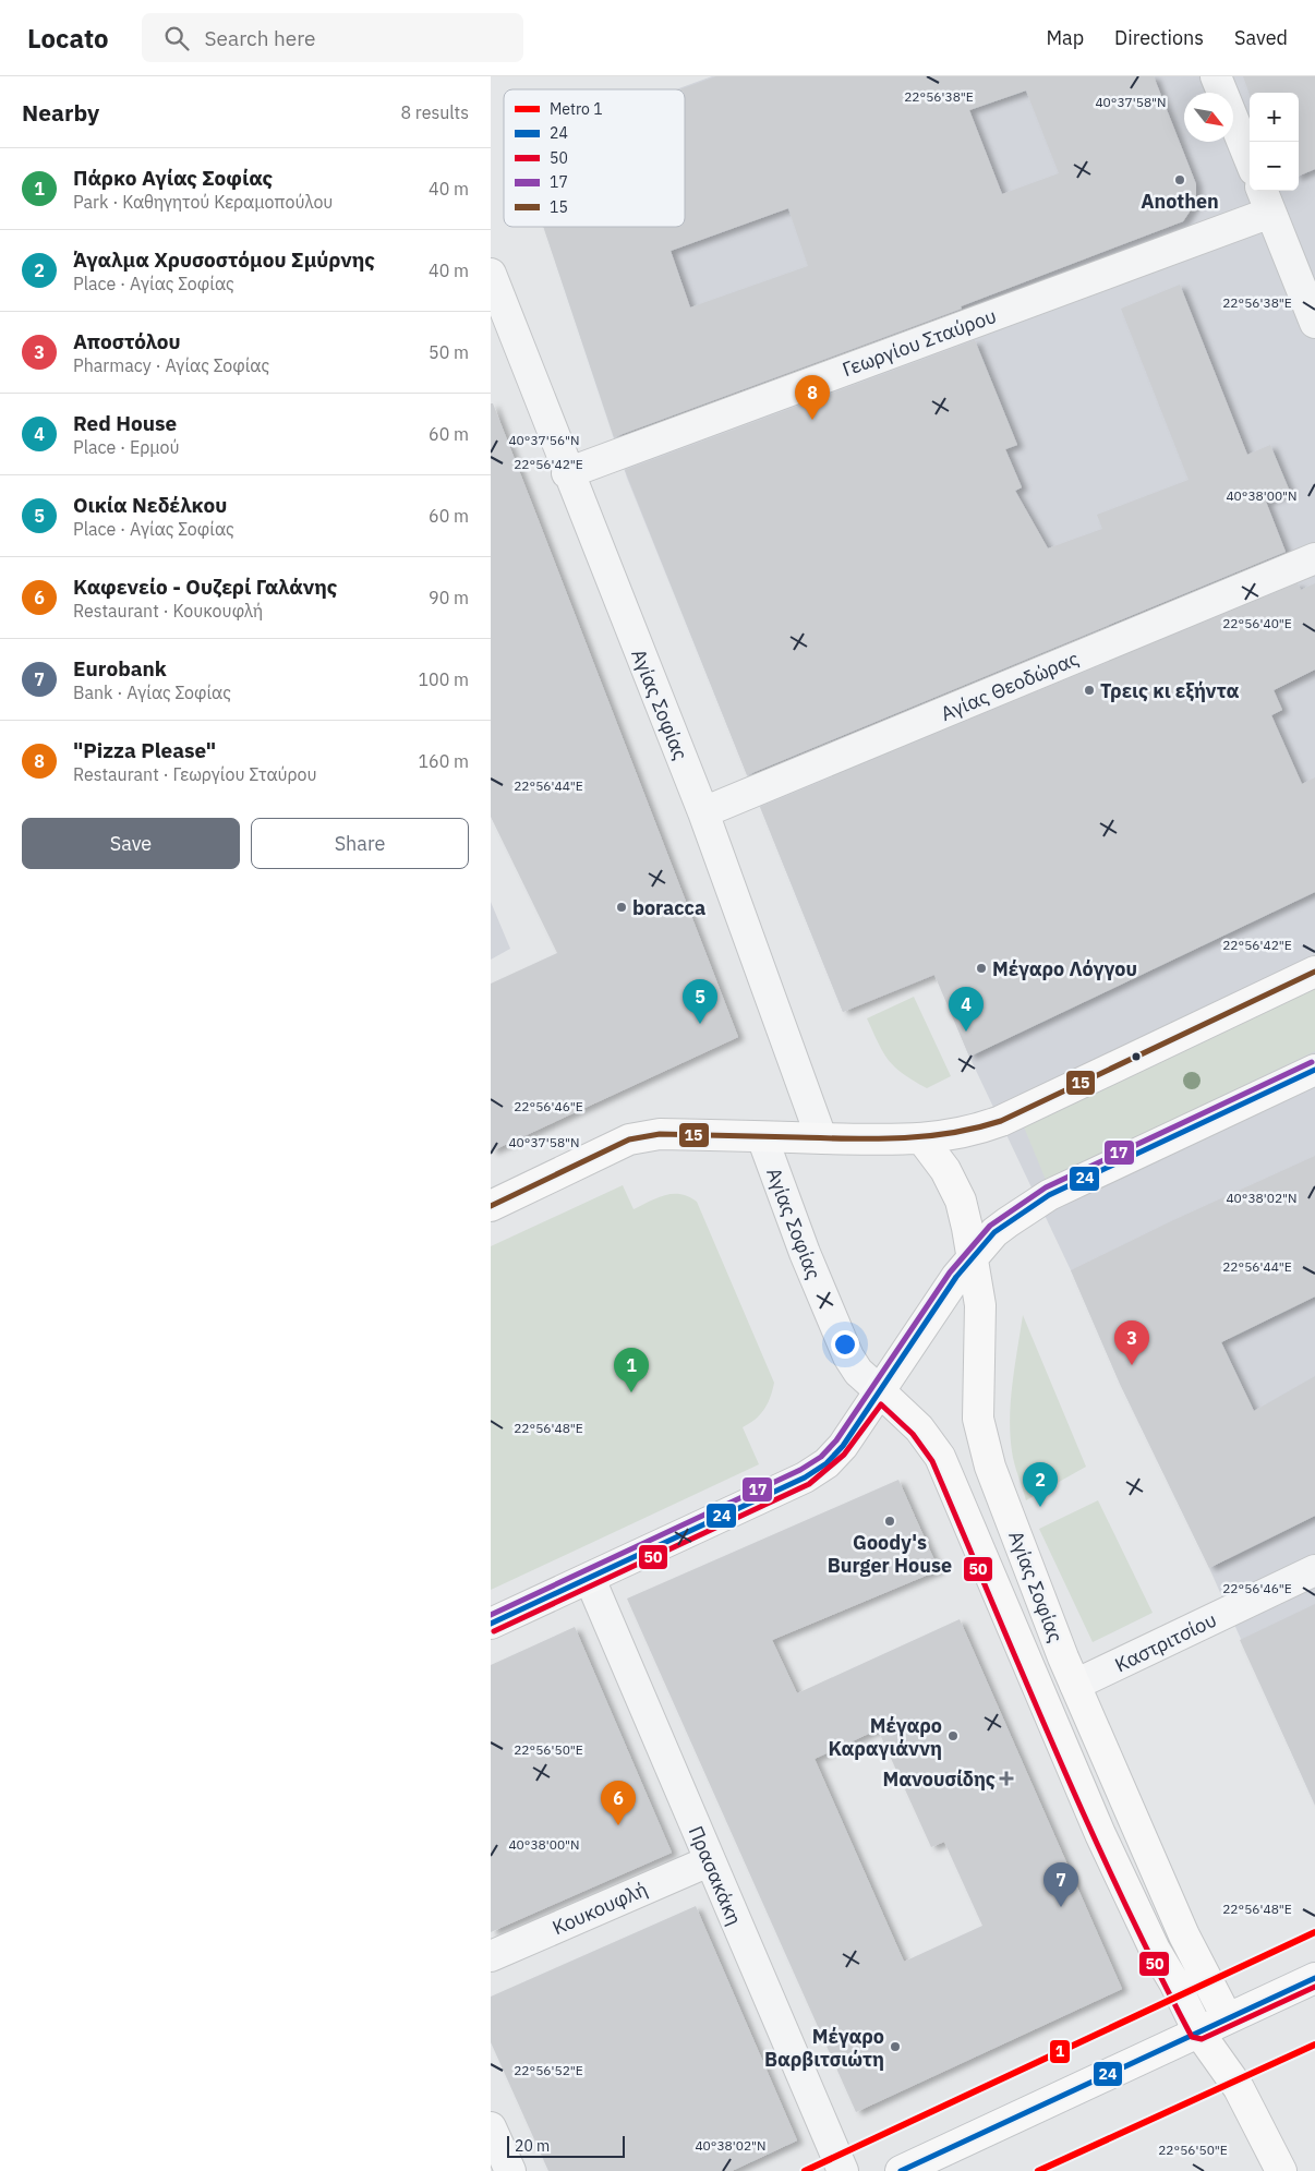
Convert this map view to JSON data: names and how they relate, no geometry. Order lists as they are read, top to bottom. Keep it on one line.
{"streets":{"main road":["Αγίας Σοφίας"],"street":["Γεωργίου Σταύρου","Αγίας Θεοδώρας","Καστριτσίου","Πρασακάκη","Κουκουφλή"]},"crossings":[["Γεωργίου Σταύρου","Αγίας Σοφίας"],["Αγίας Θεοδώρας","Αγίας Σοφίας"],["Αγίας Σοφίας","Καστριτσίου"],["Πρασακάκη","Κουκουφλή"]],"places":{"other":["Anothen","Τρεις κι εξήντα","boracca","Μέγαρο Λόγγου","Goody's Burger House","Μέγαρο Καραγιάννη","Μέγαρο Βαρβιτσιώτη"],"health":["Μανουσίδης"]},"lines":["transit line 15","transit line 17","transit line 24","transit line 50","metro line 1"],"legend":["Metro 1","24","50","17","15"],"scale_bar":"20 m","north":"bottom right","page":{"header":"Locato","search":"Search here","nav":["Map","Directions","Saved"],"heading":["Nearby","8 results"],"map_buttons":["+","−"],"list":[{"mark":"1","name":"Πάρκο Αγίας Σοφίας","note":"Park · Καθηγητού Κεραμοπούλου","value":"40 m"},{"mark":"2","name":"Άγαλμα Χρυσοστόμου Σμύρνης","note":"Place · Αγίας Σοφίας","value":"40 m"},{"mark":"3","name":"Αποστόλου","note":"Pharmacy · Αγίας Σοφίας","value":"50 m"},{"mark":"4","name":"Red House","note":"Place · Ερμού","value":"60 m"},{"mark":"5","name":"Οικία Νεδέλκου","note":"Place · Αγίας Σοφίας","value":"60 m"},{"mark":"6","name":"Καφενείο - Ουζερί Γαλάνης","note":"Restaurant · Κουκουφλή","value":"90 m"},{"mark":"7","name":"Eurobank","note":"Bank · Αγίας Σοφίας","value":"100 m"},{"mark":"8","name":"\"Pizza Please\"","note":"Restaurant · Γεωργίου Σταύρου","value":"160 m"}],"pins":["8","5","4","3","1","2","6","7"],"buttons":["Save","Share"],"scale":"20 m"},"coordinates":["22°56'38\"E","40°37'58\"N","40°37'56\"N","22°56'42\"E","40°38'00\"N","22°56'40\"E","22°56'44\"E","22°56'46\"E","40°38'02\"N","22°56'48\"E","22°56'50\"E","22°56'52\"E"]}
